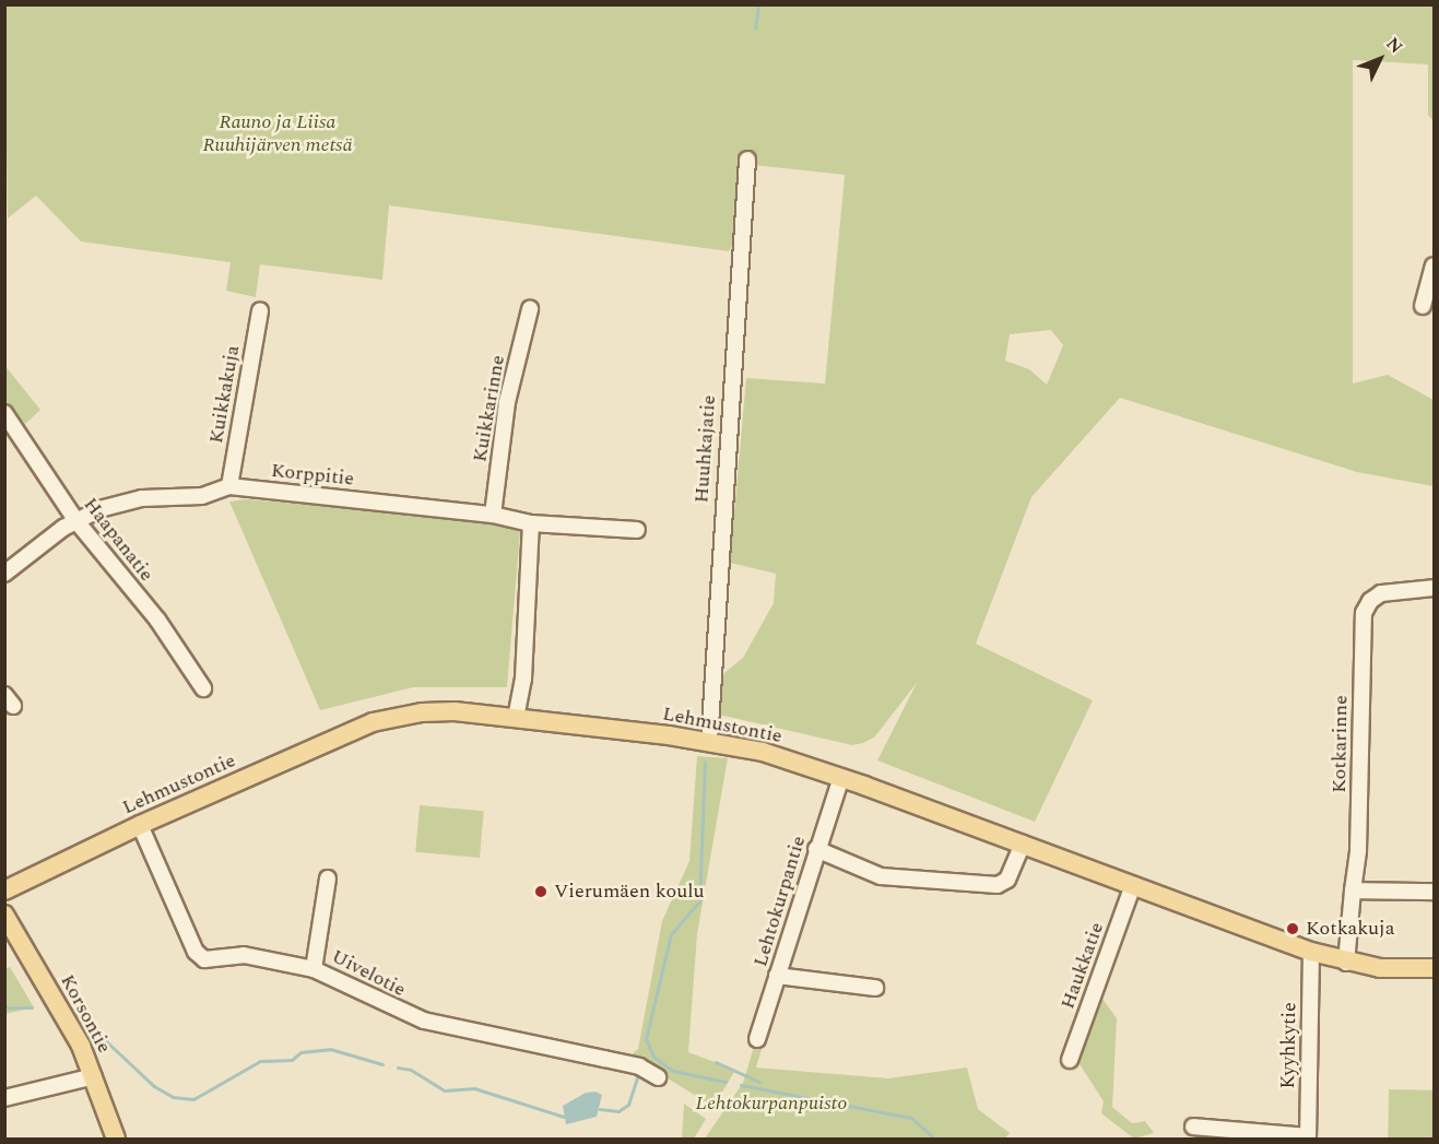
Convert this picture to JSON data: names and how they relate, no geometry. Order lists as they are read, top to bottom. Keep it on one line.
{"streets":{"main road":["Lehmustontie","Korsontie"],"street":["Kuikkakuja","Kuikkarinne","Huuhkajatie","Korppitie","Haapanatie","Kotkarinne","Lehtokurpantie","Haukkatie","Uivelotie","Kyyhkytie"]},"crossings":[["Kuikkakuja","Korppitie"],["Kuikkarinne","Korppitie"],["Huuhkajatie","Lehmustontie"],["Korppitie","Haapanatie"],["Lehmustontie","Lehtokurpantie"],["Lehmustontie","Haukkatie"],["Lehmustontie","Uivelotie"],["Lehmustontie","Kyyhkytie"]],"parks":["Rauno ja Liisa Ruuhijärven metsä","Lehtokurpanpuisto"],"places":["Vierumäen koulu","Kotkakuja"],"north":"top right"}
